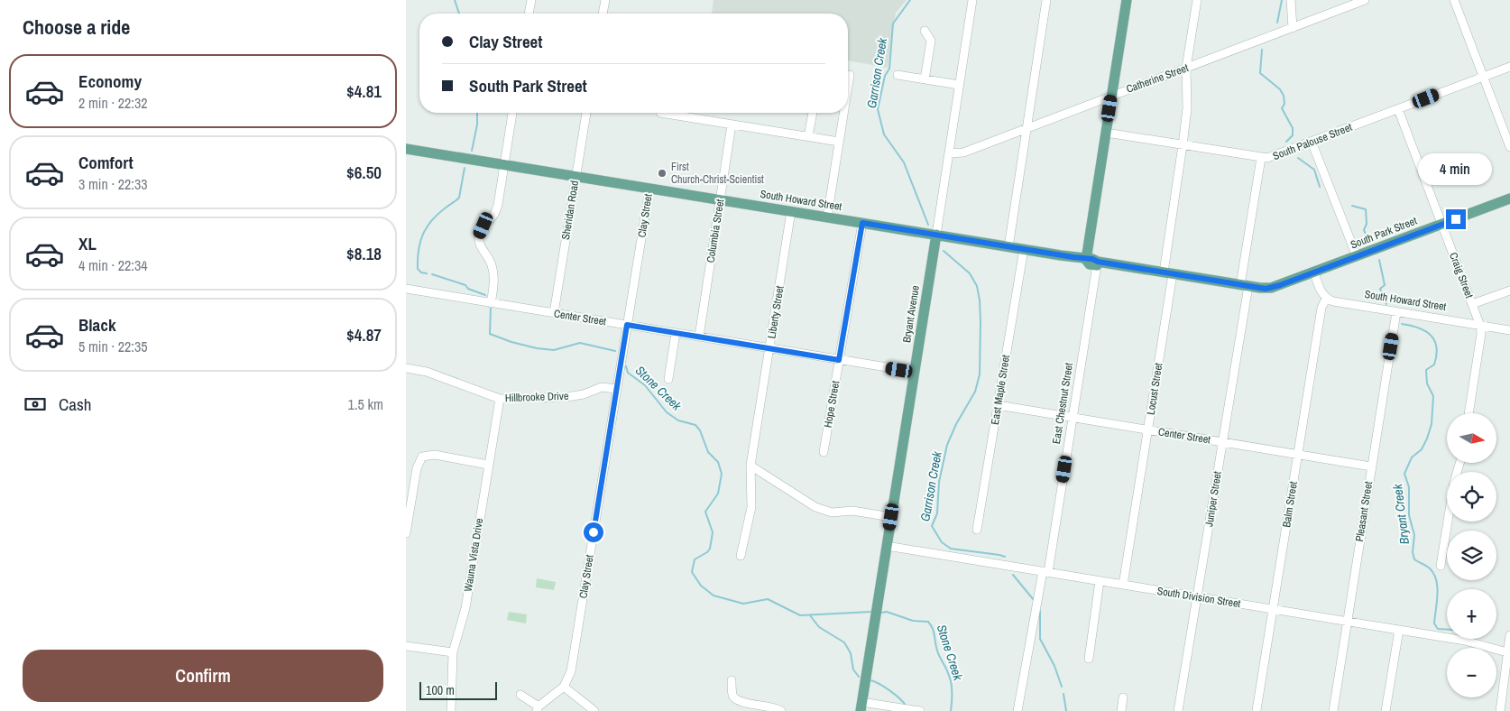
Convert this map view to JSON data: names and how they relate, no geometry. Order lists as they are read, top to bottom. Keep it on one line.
{"streets":{"main road":["South Howard Street","South Park Street","Bryant Avenue"],"street":["Catherine Street","South Palouse Street","Sheridan Road","Clay Street","Columbia Street","Craig Street","Liberty Street","Center Street","Locust Street","East Maple Street","Hillbrooke Drive","East Chestnut Street","Hope Street","Juniper Street","Balm Street","Pleasant Street","Wauna Vista Drive","South Division Street"]},"crossings":[["Catherine Street","Bryant Avenue"],["Catherine Street","Locust Street"],["South Palouse Street","Craig Street"],["South Palouse Street","Locust Street"],["South Palouse Street","Juniper Street"],["South Howard Street","Sheridan Road"],["South Howard Street","Clay Street"],["South Howard Street","Columbia Street"],["South Howard Street","Craig Street"],["South Howard Street","Liberty Street"],["South Howard Street","Bryant Avenue"],["South Howard Street","East Maple Street"],["South Howard Street","East Chestnut Street"],["South Howard Street","Hope Street"],["South Howard Street","Balm Street"],["South Howard Street","Pleasant Street"],["Sheridan Road","Center Street"],["Clay Street","Center Street"],["Clay Street","Hillbrooke Drive"],["Columbia Street","Center Street"],["South Park Street","Craig Street"],["South Park Street","Juniper Street"],["Liberty Street","Center Street"],["Bryant Avenue","Center Street"],["Bryant Avenue","South Division Street"],["Center Street","Locust Street"],["Center Street","East Maple Street"],["Center Street","East Chestnut Street"],["Center Street","Hope Street"],["Center Street","Juniper Street"],["Center Street","Balm Street"],["Center Street","Pleasant Street"],["Locust Street","South Division Street"],["Hillbrooke Drive","Wauna Vista Drive"],["East Chestnut Street","South Division Street"],["Juniper Street","South Division Street"],["Balm Street","South Division Street"],["Pleasant Street","South Division Street"]],"water":["Garrison Creek","Stone Creek","Bryant Creek"],"places":["First Church-Christ-Scientist"],"scale_bar":"100 m","north":"right","page":{"heading":"Choose a ride","banner":["Clay Street","South Park Street"],"list":[{"name":"Economy","note":"2 min · 22:32","value":"$4.81"},{"name":"Comfort","note":"3 min · 22:33","value":"$6.50"},{"name":"XL","note":"4 min · 22:34","value":"$8.18"},{"name":"Black","note":"5 min · 22:35","value":"$4.87"}],"bubble":"4 min","pay":["Cash","1.5 km"],"map_buttons":["+","−"],"buttons":"Confirm","scale":"100 m"}}
